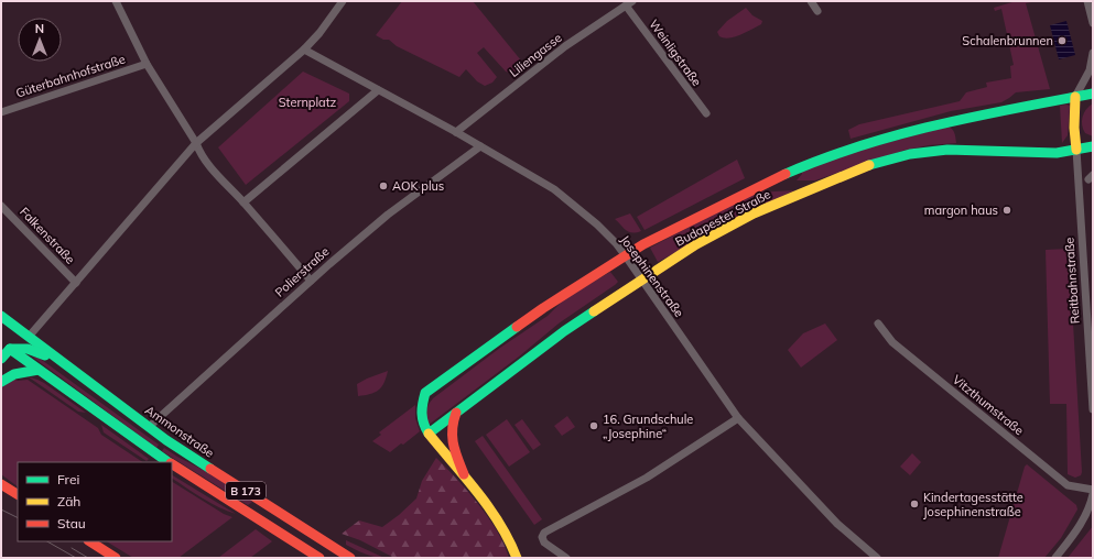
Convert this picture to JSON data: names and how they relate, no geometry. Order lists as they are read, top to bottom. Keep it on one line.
{"streets":{"main road":["Budapester Straße","Ammonstraße","B 173"],"street":["Weinligstraße","Liliengasse","Güterbahnhofstraße","Falkenstraße","Polierstraße","Josephinenstraße","Reitbahnstraße","Vitzthumstraße"]},"crossings":[["Weinligstraße","Liliengasse"],["Liliengasse","Josephinenstraße"],["Budapester Straße","Josephinenstraße"],["Budapester Straße","Reitbahnstraße"],["Polierstraße","Josephinenstraße"],["Polierstraße","Ammonstraße"]],"parks":["Sternplatz"],"places":["Schalenbrunnen","AOK plus","margon haus","16. Grundschule „Josephine“","Kindertagesstätte Josephinenstraße"],"legend":["Frei","Zäh","Stau"],"north":"top"}
